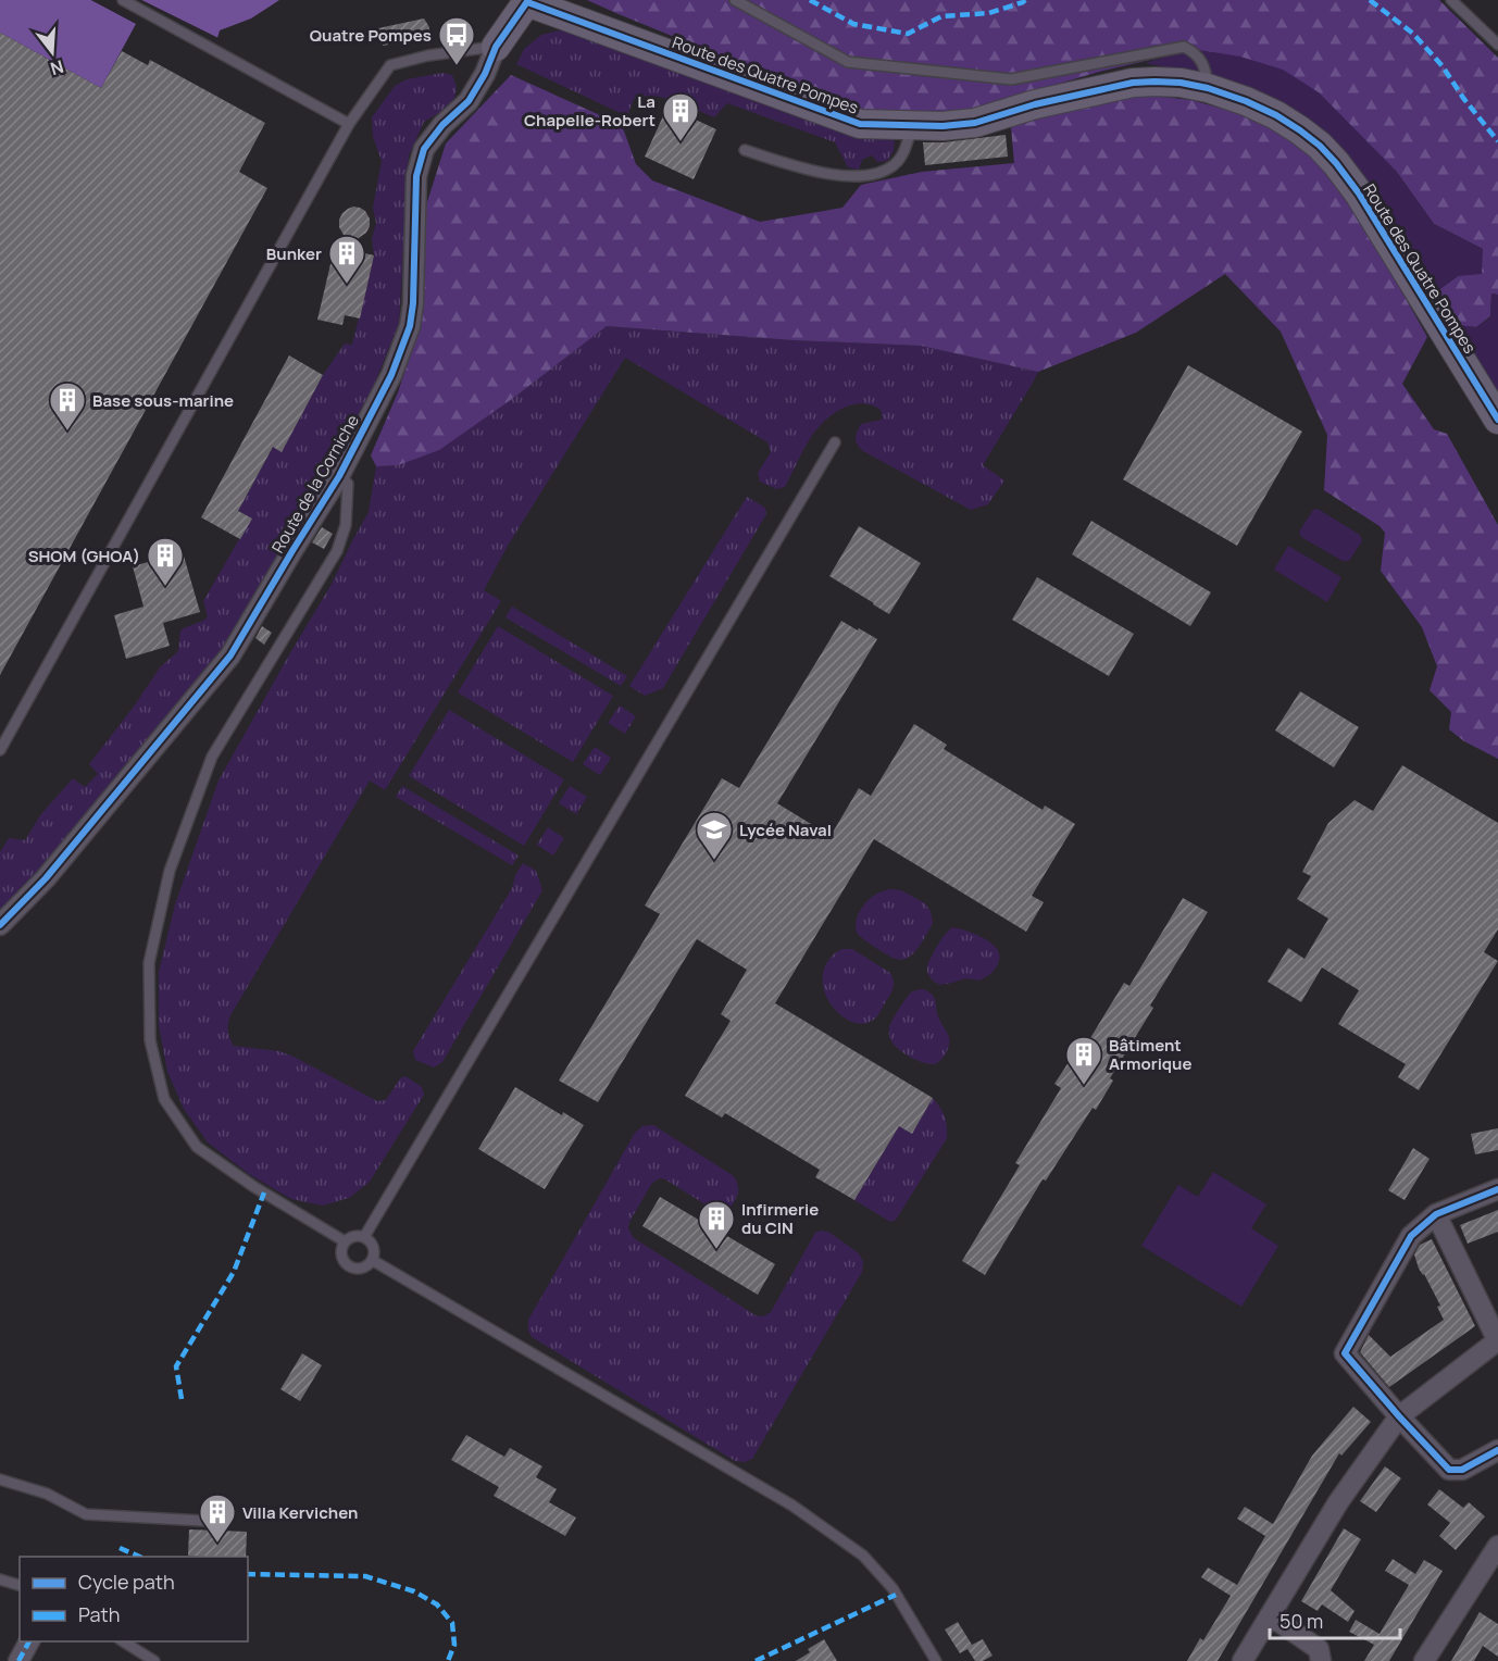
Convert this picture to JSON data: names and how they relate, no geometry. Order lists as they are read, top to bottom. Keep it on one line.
{"streets":{"street":["Route des Quatre Pompes","Route de la Corniche"]},"crossings":[["Route des Quatre Pompes","Route de la Corniche"]],"places":{"bus stop":["Quatre Pompes"],"building":["La Chapelle-Robert","Bunker","Base sous-marine","SHOM (GHOA)","Bâtiment Armorique","Infirmerie du CIN","Villa Kervichen"],"school or university":["Lycée Naval"]},"legend":["Cycle path","Path"],"scale_bar":"50 m","north":"bottom"}
